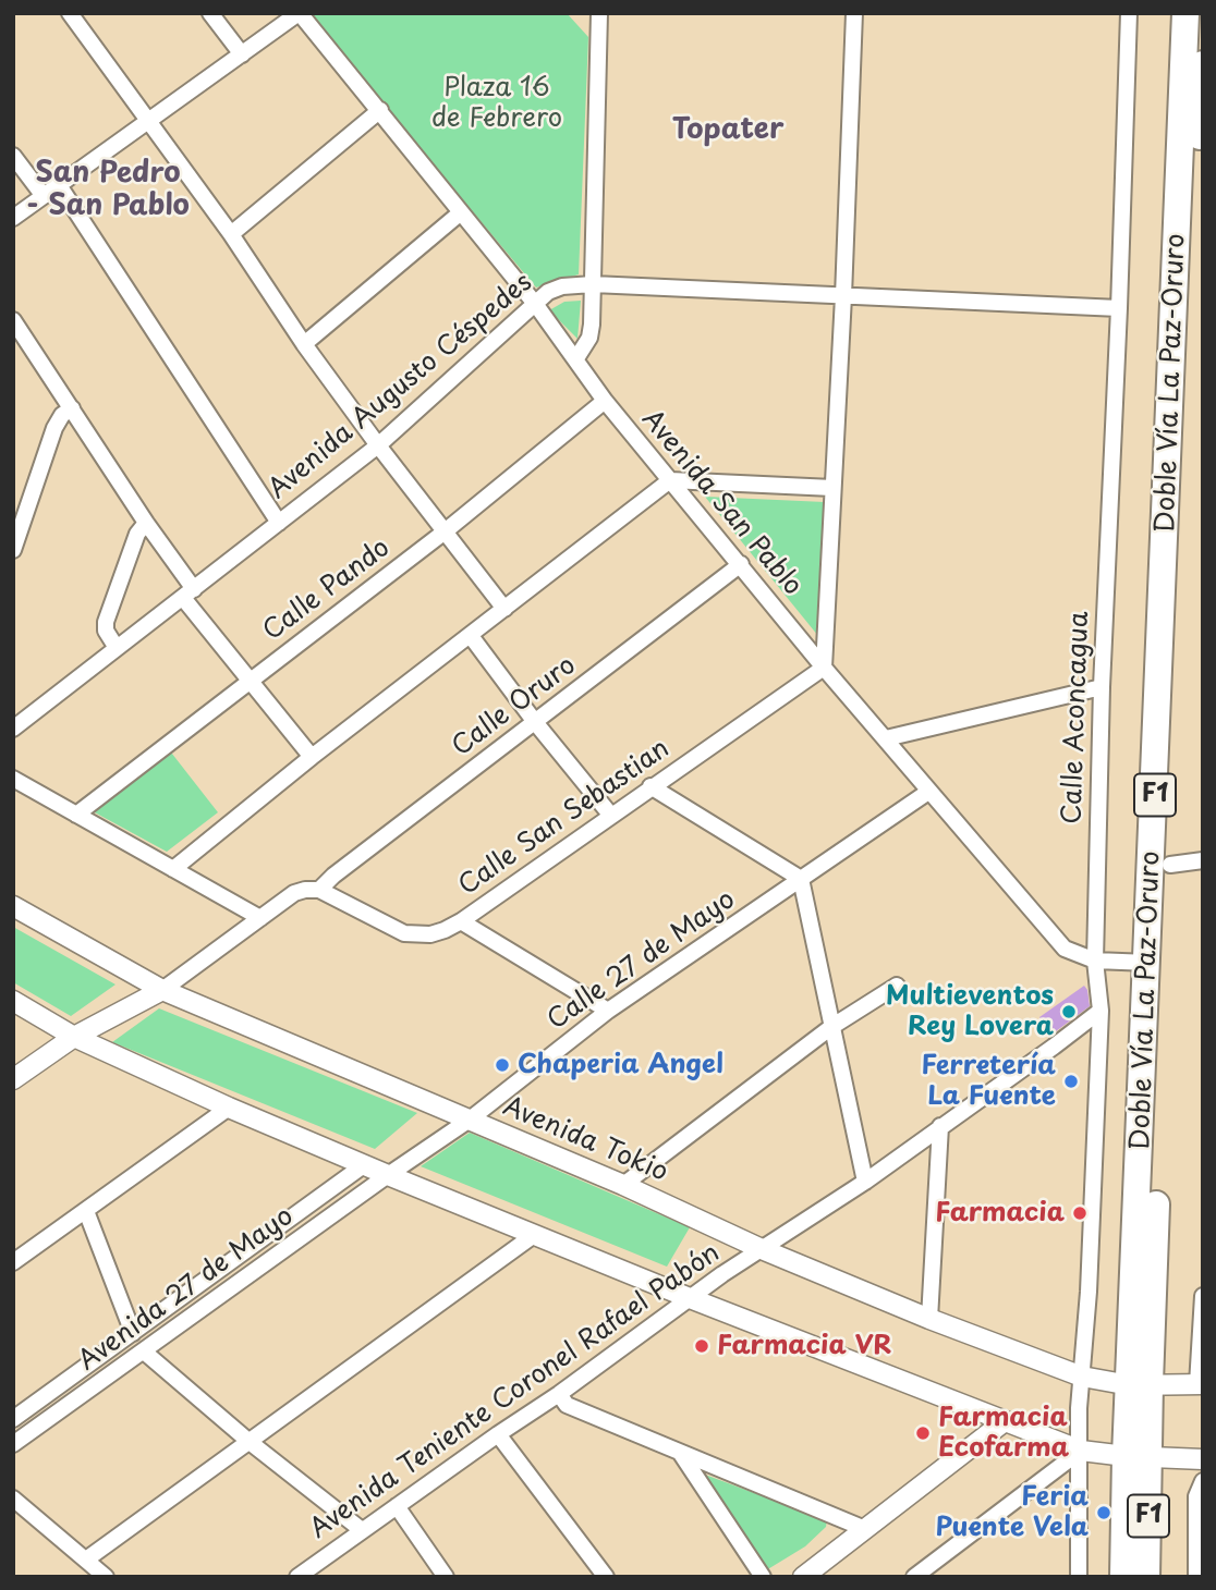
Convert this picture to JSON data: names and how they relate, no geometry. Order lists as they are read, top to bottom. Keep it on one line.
{"streets":{"highway":["Doble Vía La Paz-Oruro","F1"],"street":["Avenida Augusto Céspedes","Avenida San Pablo","Calle Pando","Calle Oruro","Calle Aconcagua","Calle San Sebastian","Calle 27 de Mayo","Avenida Tokio","Avenida 27 de Mayo","Avenida Teniente Coronel Rafael Pabón"]},"crossings":[["Doble Vía La Paz-Oruro","Avenida San Pablo"],["Doble Vía La Paz-Oruro","Avenida Tokio"],["Avenida Augusto Céspedes","Avenida San Pablo"],["Avenida Augusto Céspedes","Calle Aconcagua"],["Avenida San Pablo","Calle Pando"],["Avenida San Pablo","Calle Oruro"],["Avenida San Pablo","Calle Aconcagua"],["Avenida San Pablo","Calle San Sebastian"],["Avenida San Pablo","Calle 27 de Mayo"],["Calle Oruro","Calle San Sebastian"],["Calle Aconcagua","Avenida Tokio"],["Calle 27 de Mayo","Avenida Tokio"],["Calle 27 de Mayo","Avenida 27 de Mayo"],["Avenida Tokio","Avenida Teniente Coronel Rafael Pabón"]],"districts":["Topater","San Pedro - San Pablo"],"parks":["Plaza 16 de Febrero"],"places":["Multieventos Rey Lovera","Chaperia Angel","Ferretería La Fuente","Farmacia","Farmacia VR","Farmacia Ecofarma","Feria Puente Vela"]}
